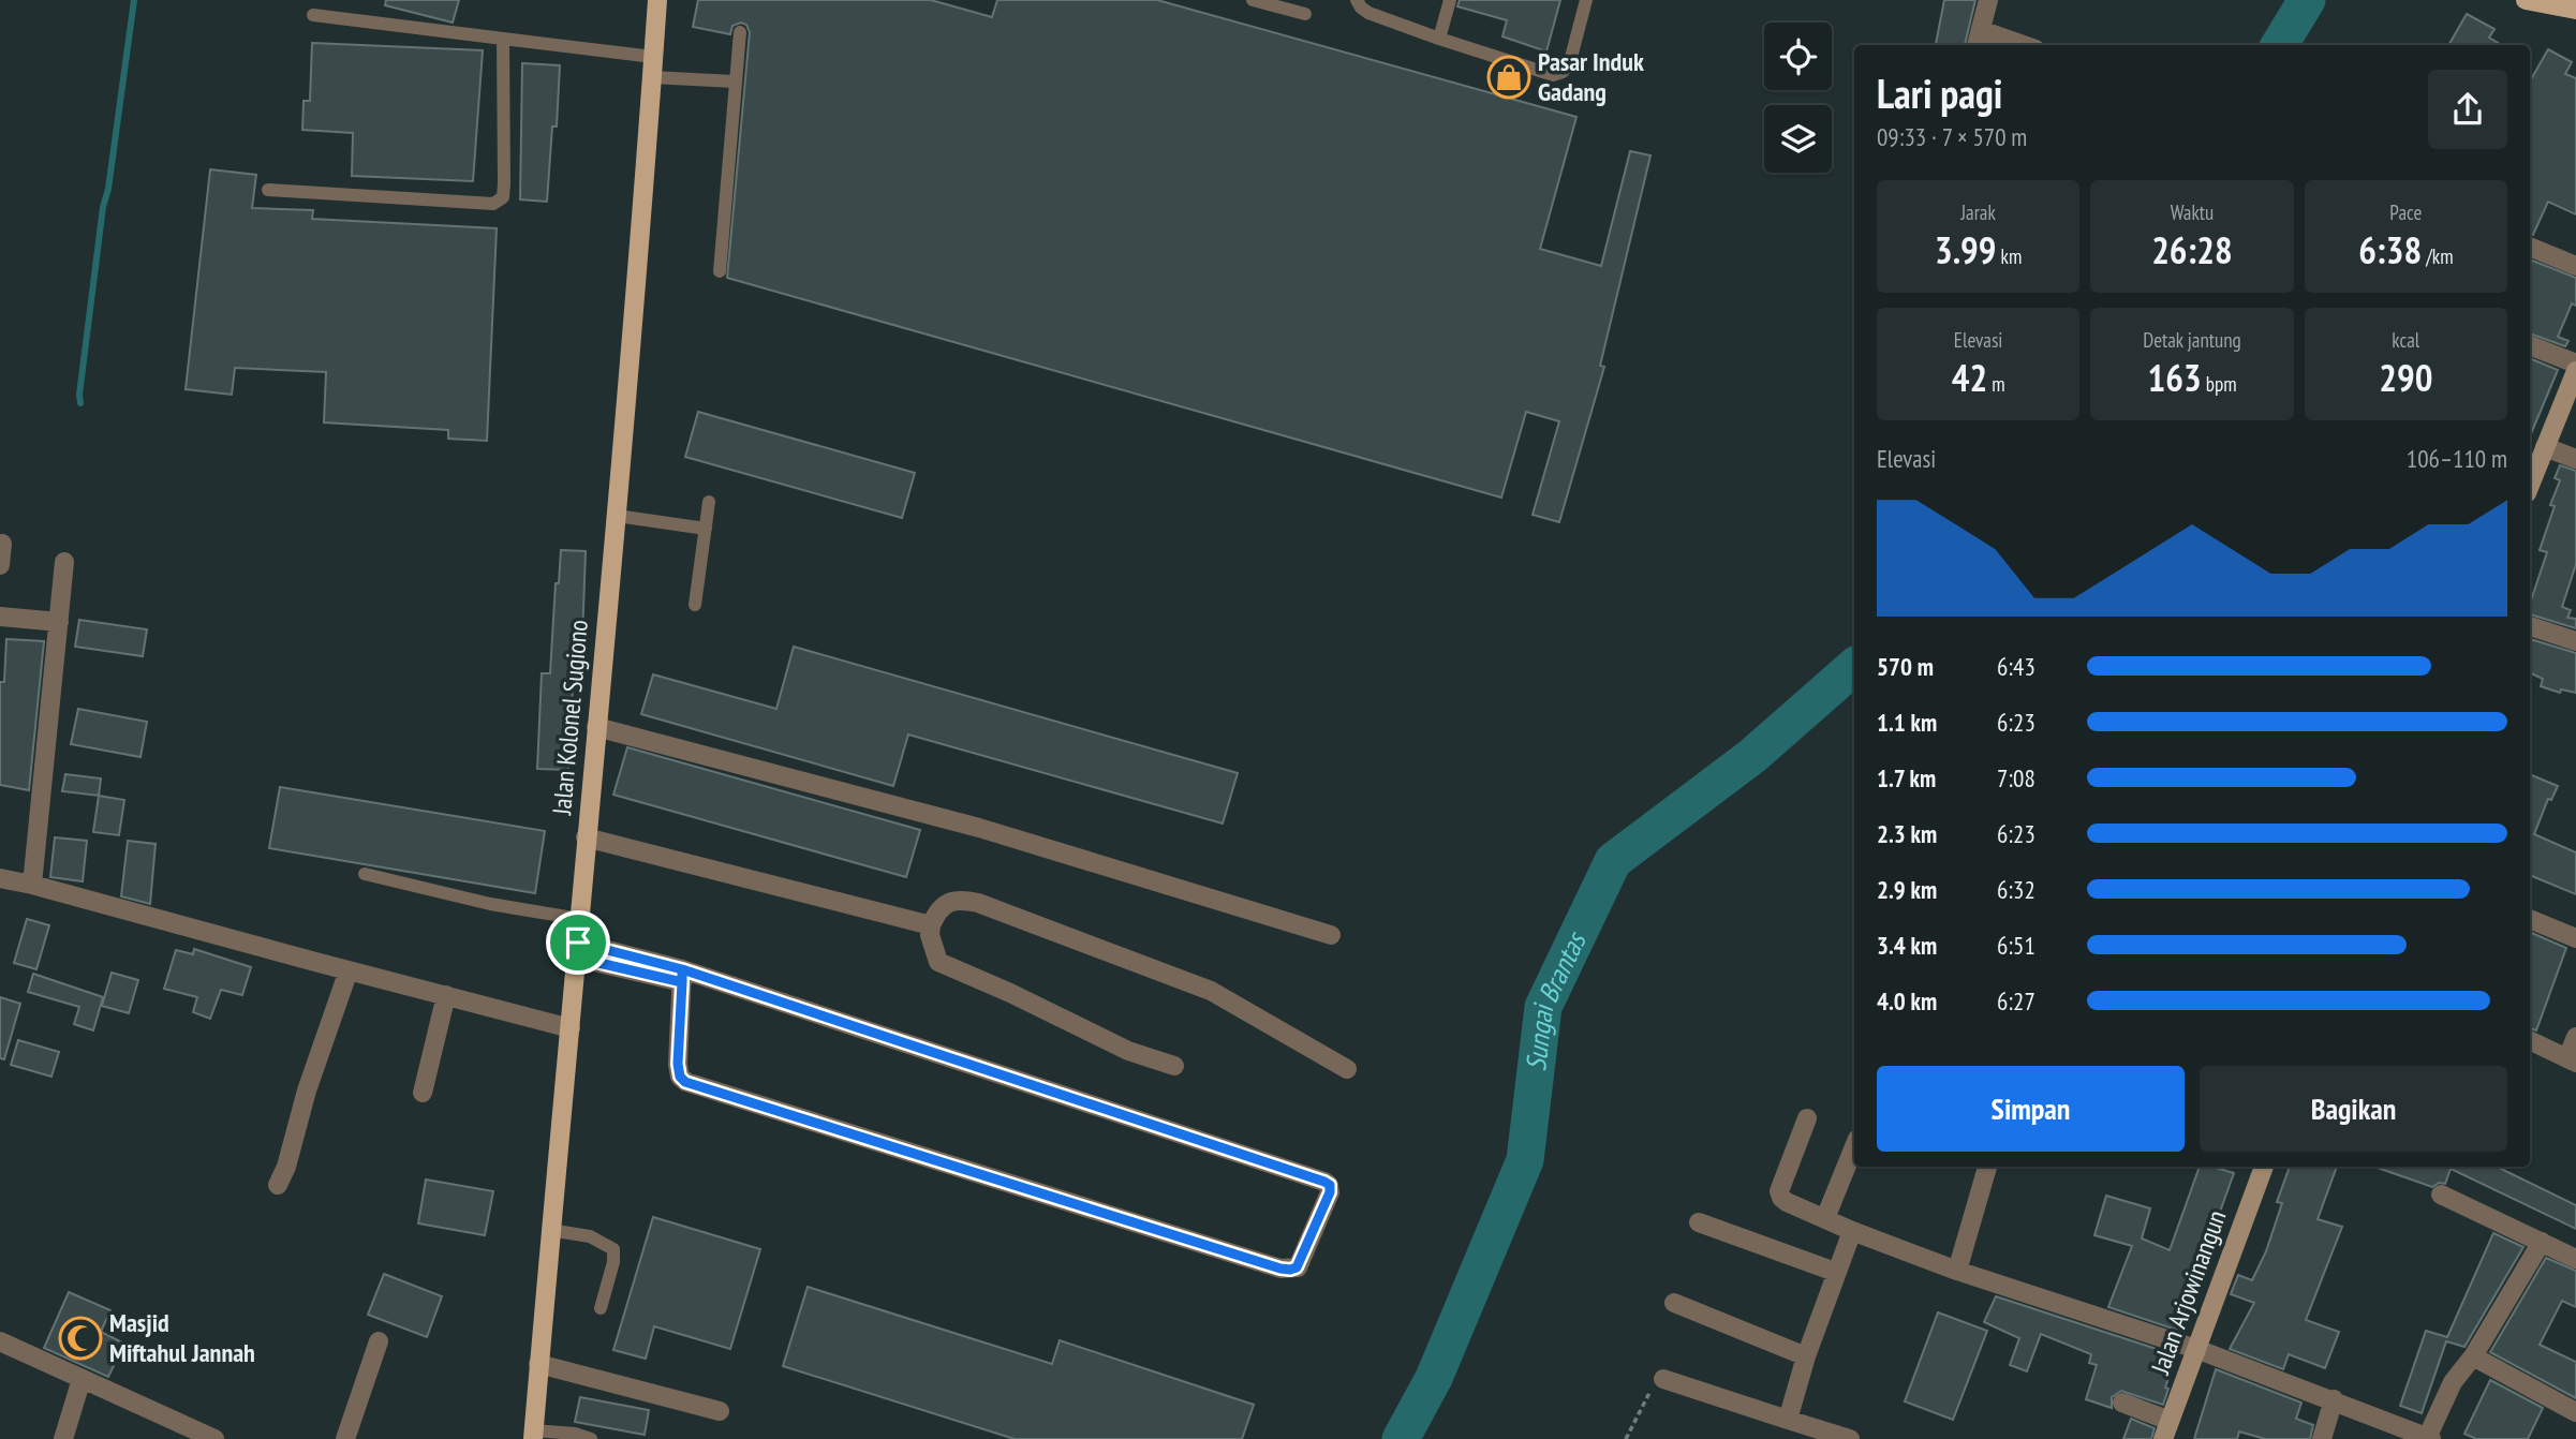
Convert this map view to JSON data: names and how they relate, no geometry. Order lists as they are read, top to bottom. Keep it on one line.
{"streets":{"main road":["Jalan Kolonel Sugiono","Jalan Arjowinangun"]},"water":["Sungai Brantas"],"places":{"shop":["Pasar Induk Gadang"],"mosque":["Masjid Miftahul Jannah"]},"page":{"heading":["Lari pagi","09:33 · 7 × 570 m"],"stats":[["Jarak","3.99 km"],["Waktu","26:28"],["Pace","6:38 /km"],["Elevasi","42 m"],["Detak jantung","163 bpm"],["kcal","290"]],"chart":["Elevasi","106–110 m"],"list":[{"name":"570 m","note":"6:43"},{"name":"1.1 km","note":"6:23"},{"name":"1.7 km","note":"7:08"},{"name":"2.3 km","note":"6:23"},{"name":"2.9 km","note":"6:32"},{"name":"3.4 km","note":"6:51"},{"name":"4.0 km","note":"6:27"}],"buttons":["Simpan","Bagikan"]}}
